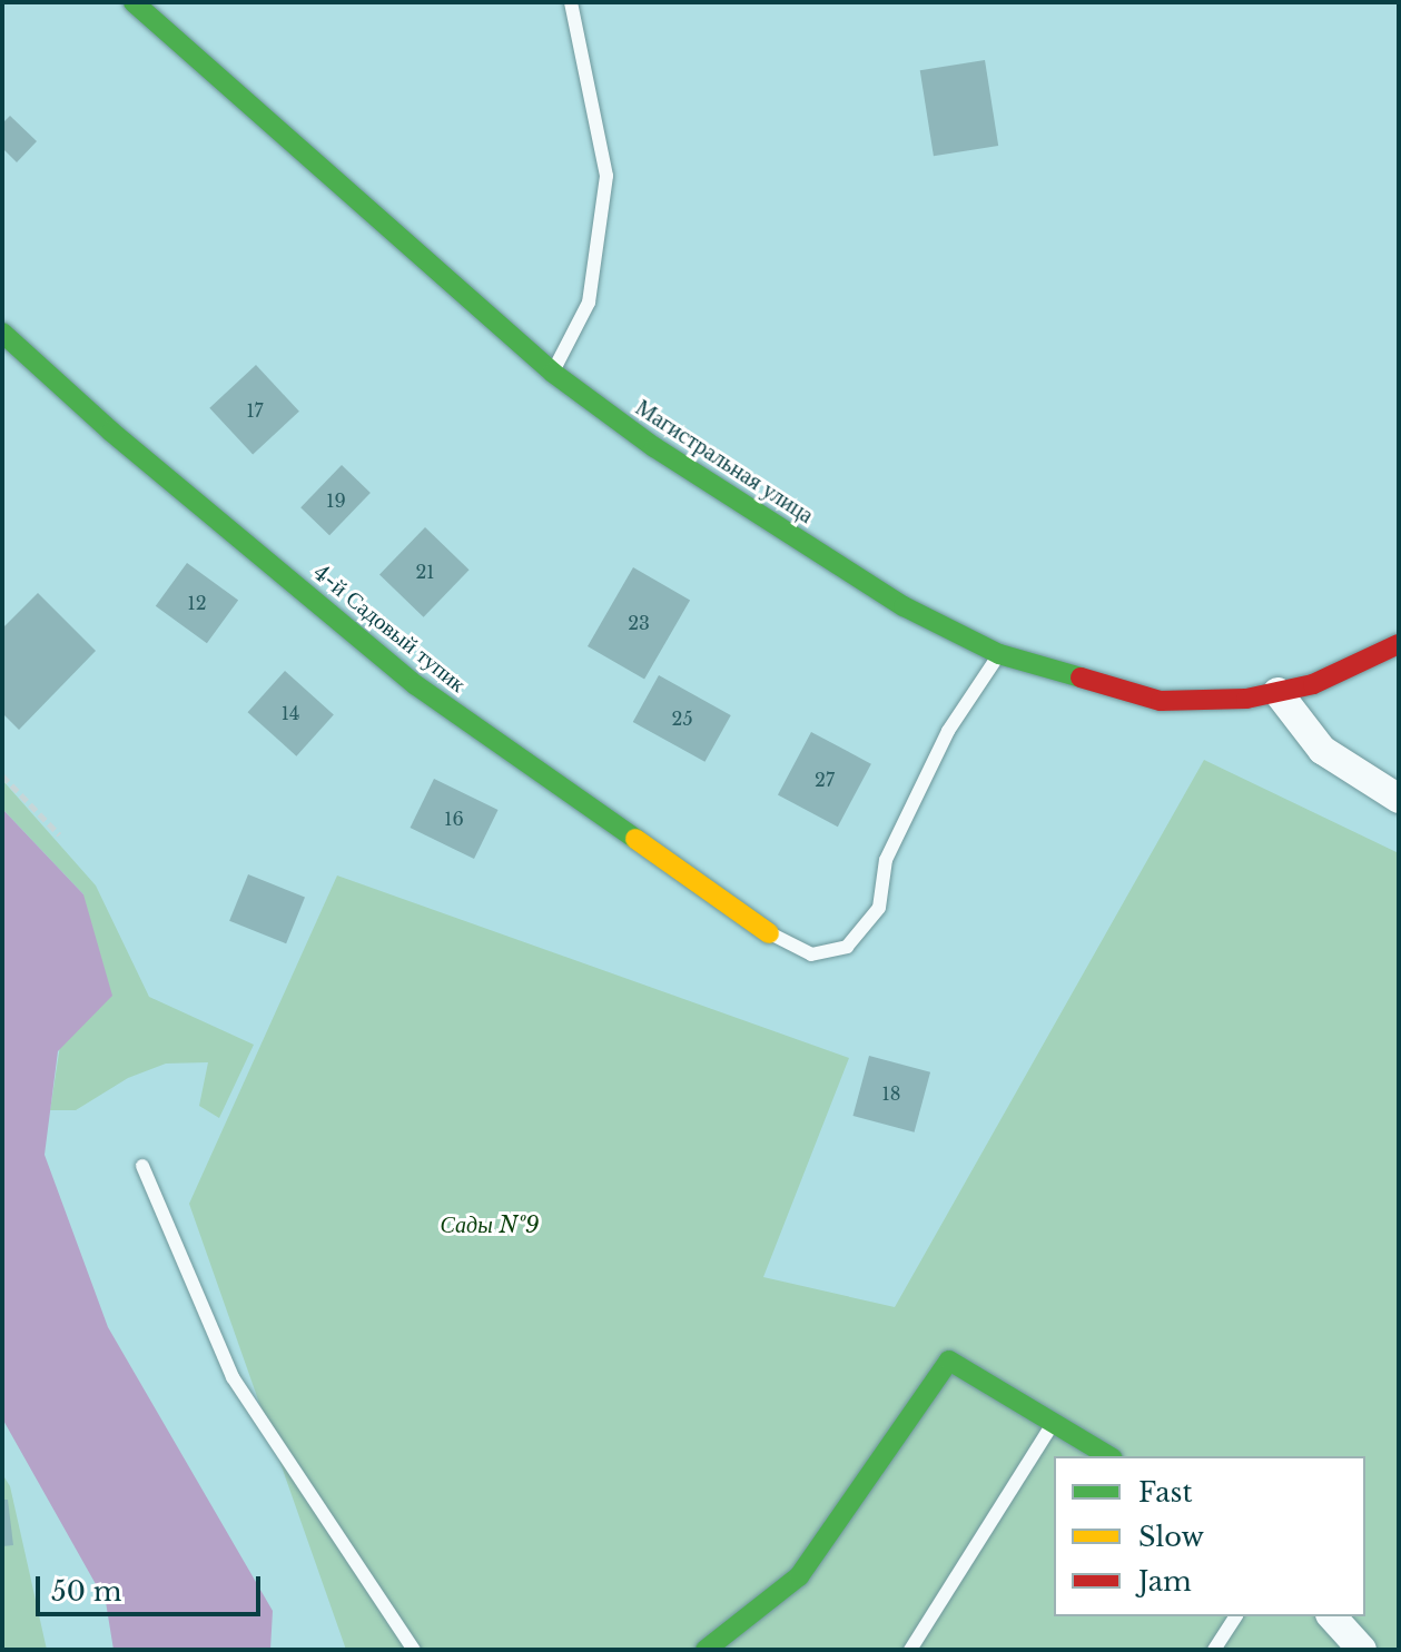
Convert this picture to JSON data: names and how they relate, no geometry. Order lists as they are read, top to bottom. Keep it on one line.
{"streets":{"street":["Магистральная улица","4-й Садовый тупик"]},"parks":["Сады №9"],"house_numbers":["17","19","21","12","23","14","25","27","16","18"],"legend":["Fast","Slow","Jam"],"scale_bar":"50 m"}
